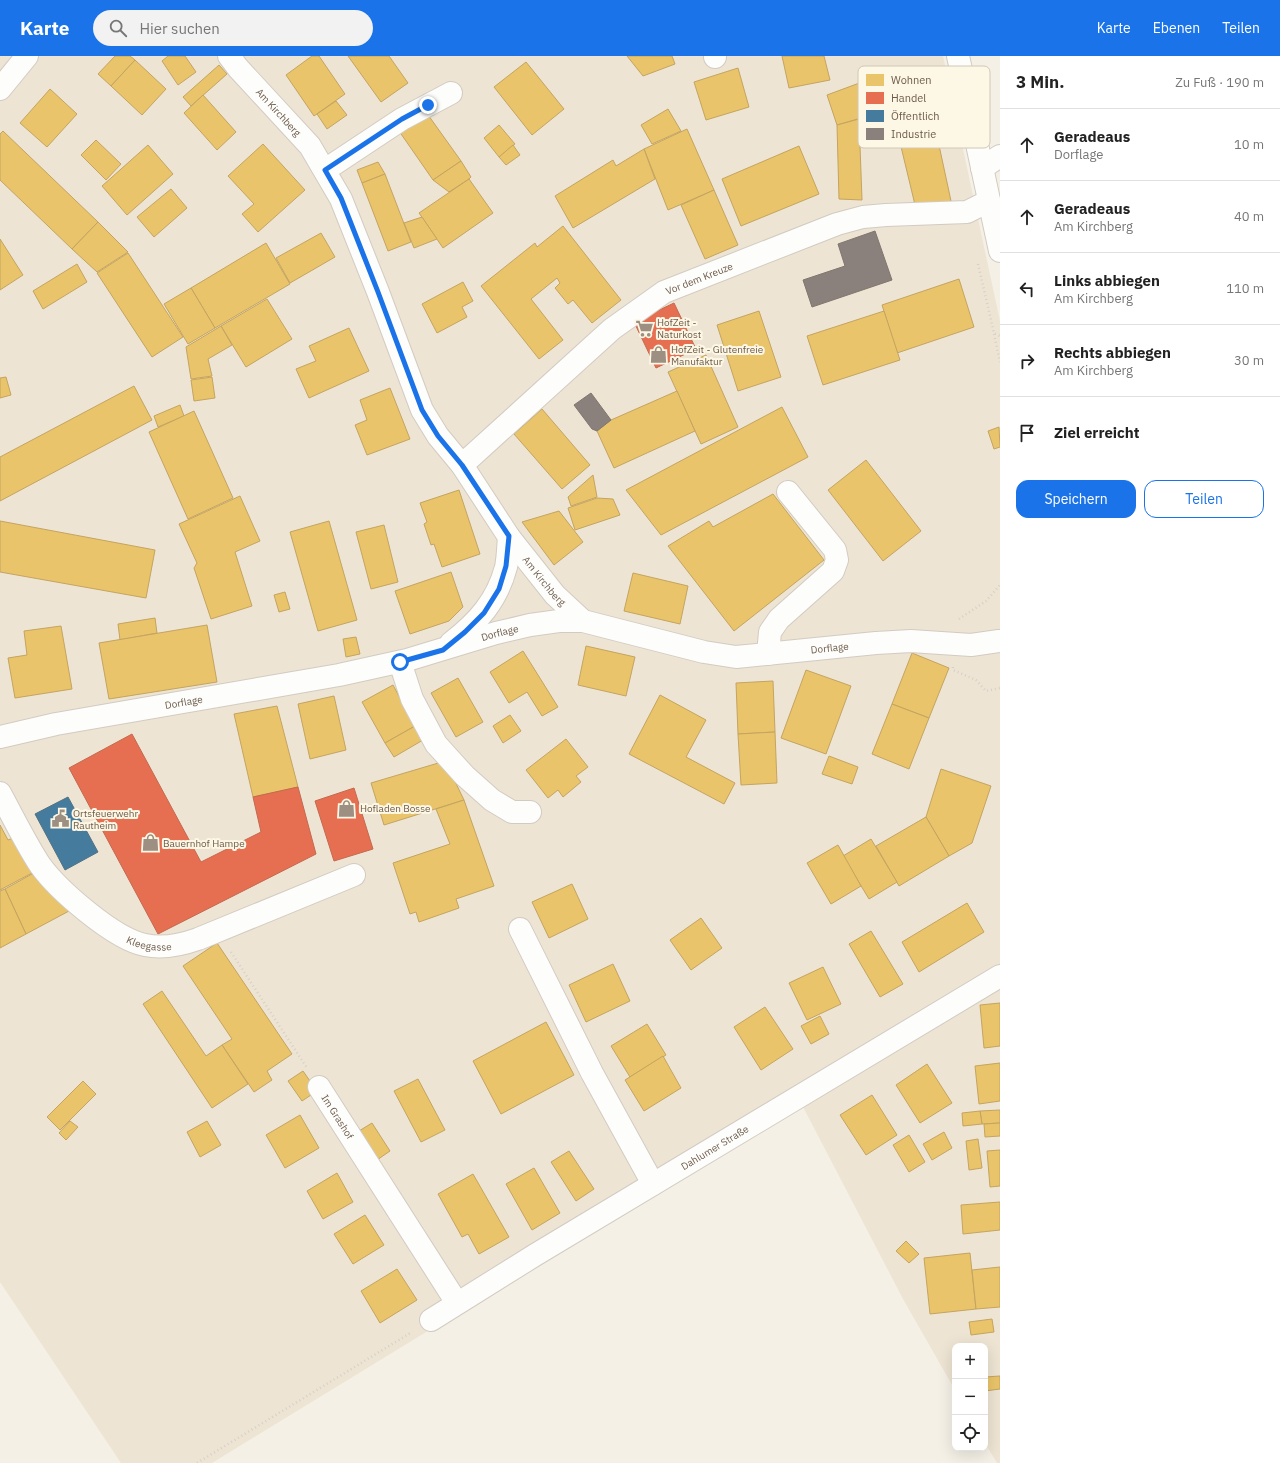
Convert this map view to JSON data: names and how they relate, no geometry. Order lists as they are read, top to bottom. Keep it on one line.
{"streets":{"street":["Am Kirchberg","Vor dem Kreuze","Dorflage","Kleegasse","Im Grashof","Dahlumer Straße"]},"crossings":[["Am Kirchberg","Vor dem Kreuze"],["Am Kirchberg","Dorflage"],["Kleegasse","Im Grashof"],["Im Grashof","Dahlumer Straße"]],"places":{"supermarket":["HofZeit - Naturkost"],"shop":["HofZeit - Glutenfreie Manufaktur","Hofladen Bosse","Bauernhof Hampe"],"public building":["Ortsfeuerwehr Rautheim"]},"legend":["Wohnen","Handel","Öffentlich","Industrie"],"page":{"header":"Karte","search":"Hier suchen","nav":["Karte","Ebenen","Teilen"],"heading":["3 Min.","Zu Fuß · 190 m"],"list":[["Geradeaus","Dorflage","10 m"],["Geradeaus","Am Kirchberg","40 m"],["Links abbiegen","Am Kirchberg","110 m"],["Rechts abbiegen","Am Kirchberg","30 m"],"Ziel erreicht"],"buttons":["Speichern","Teilen"],"map_buttons":["+","−"]}}
